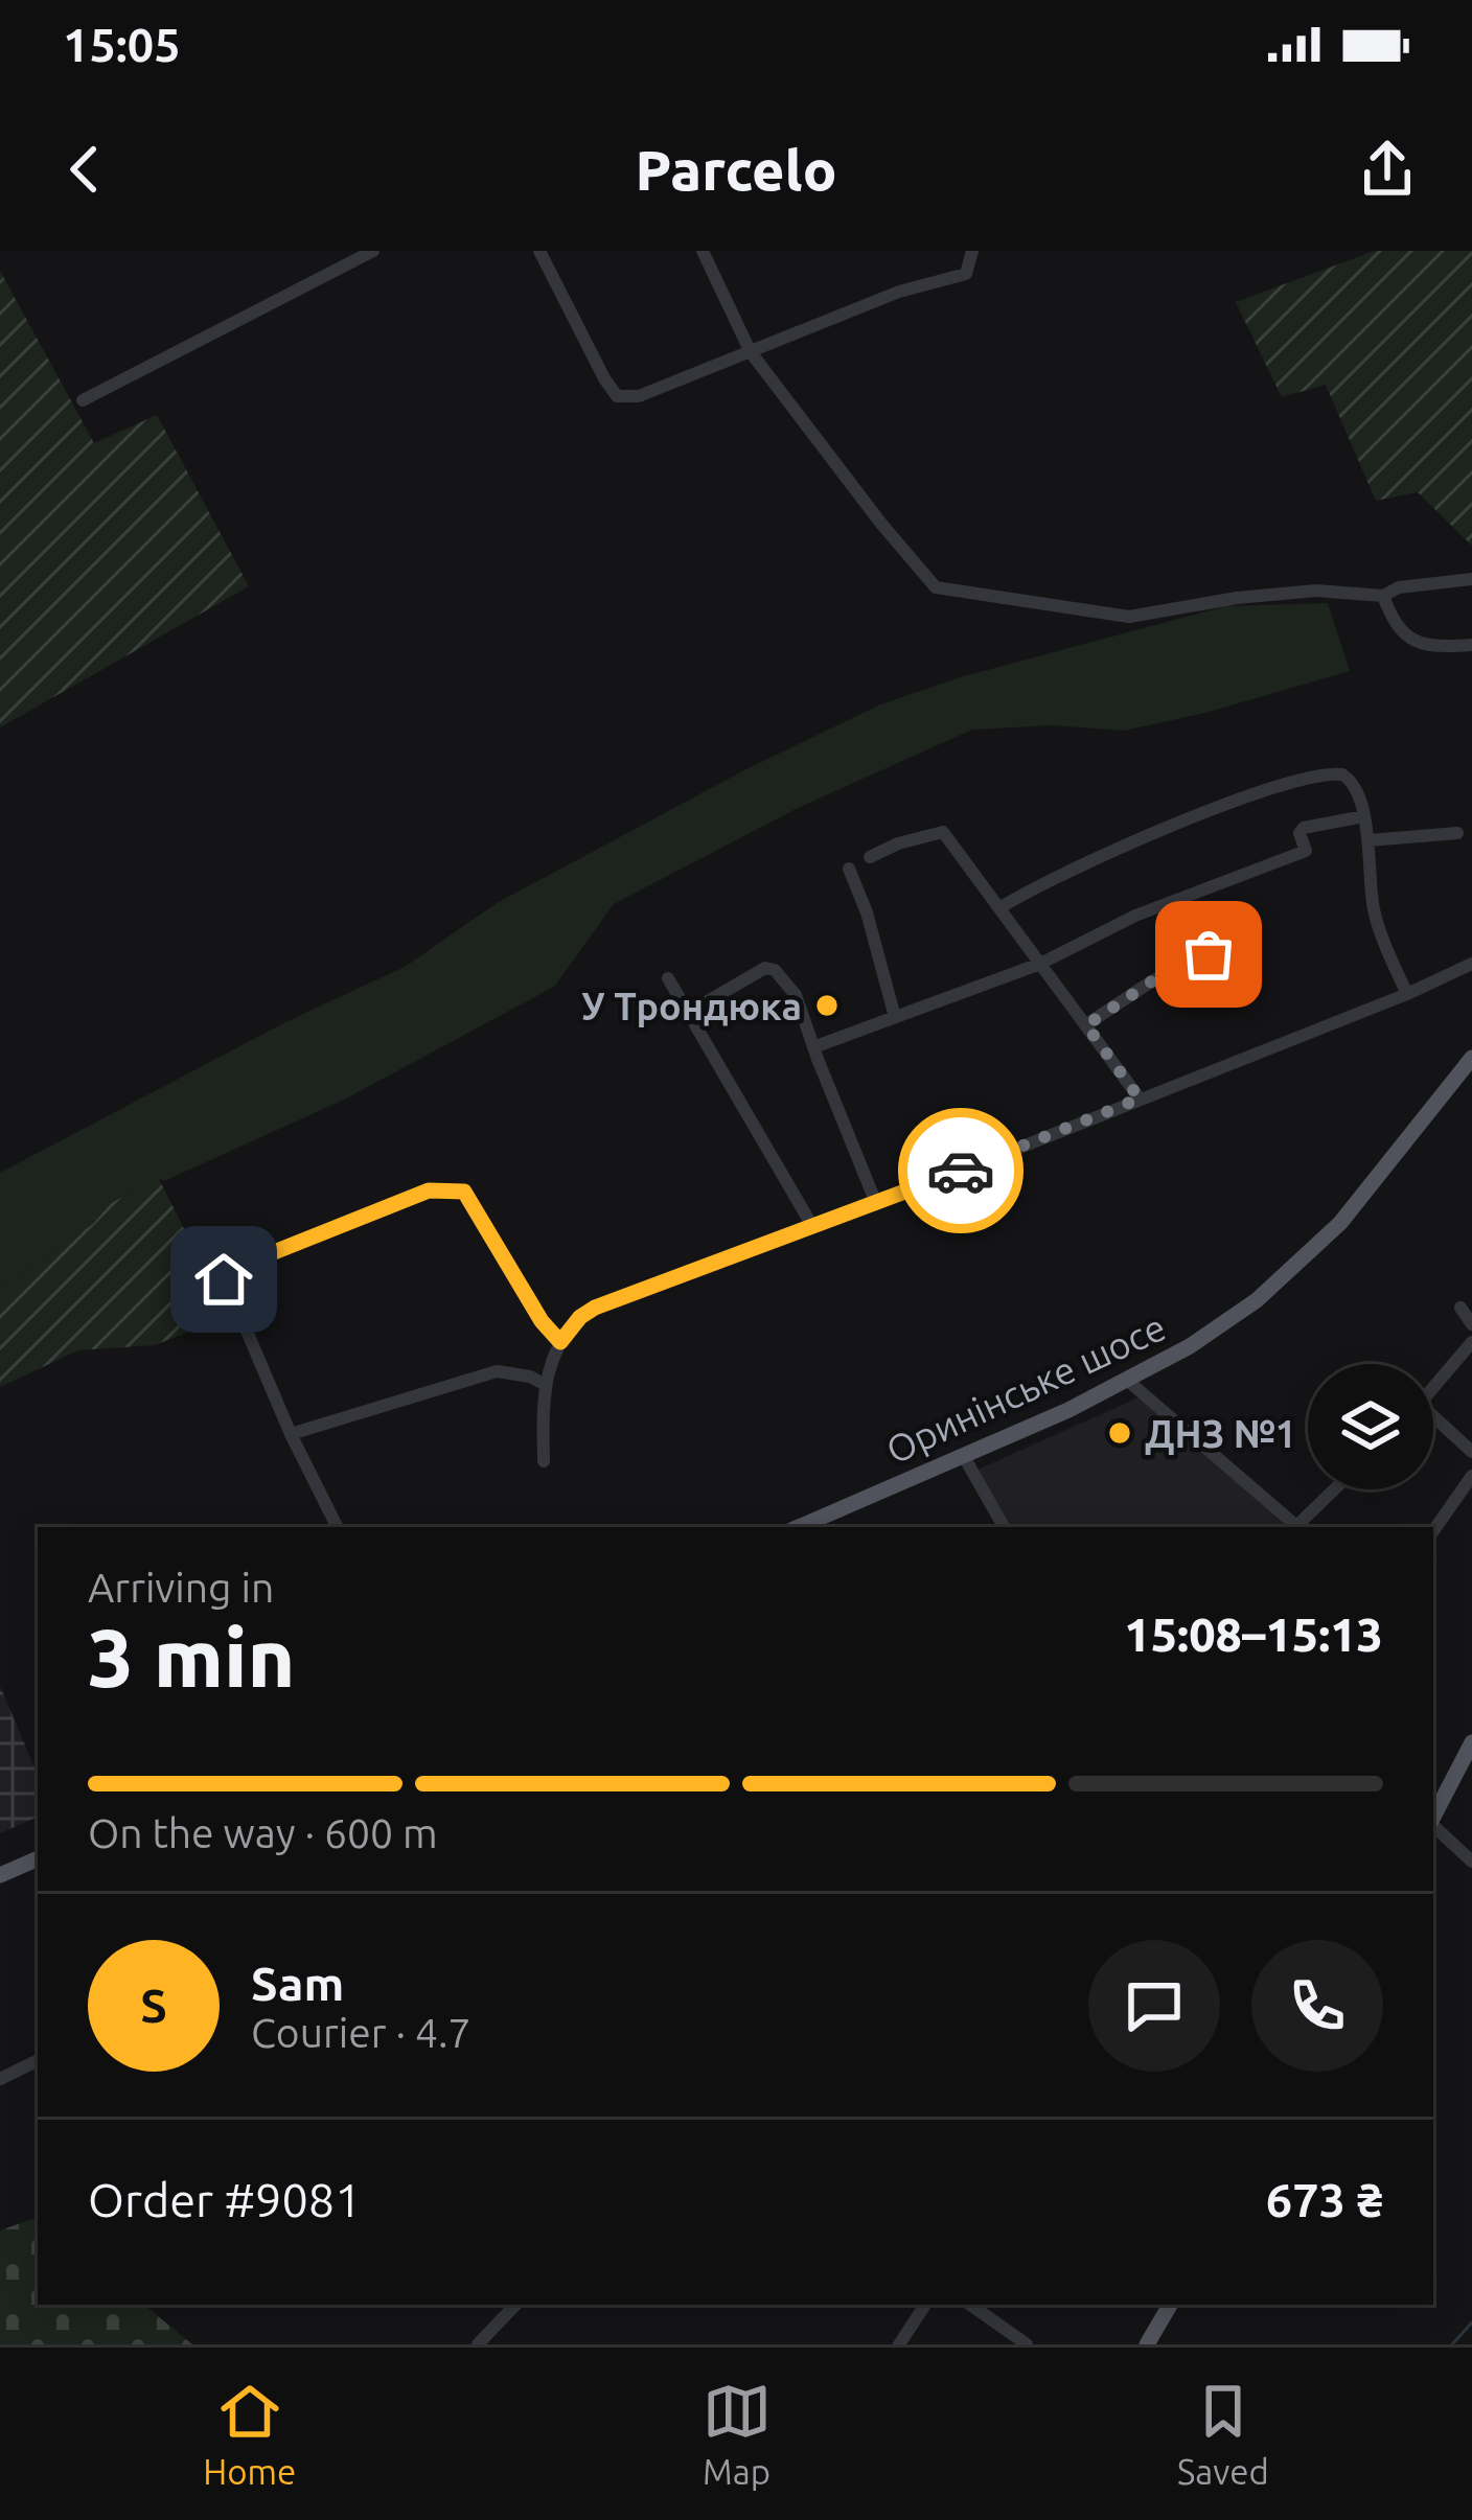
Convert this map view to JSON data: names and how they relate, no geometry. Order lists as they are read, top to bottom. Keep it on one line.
{"streets":{"main road":["Оринінське шосе"]},"places":["У Трондюка","ДНЗ №1"],"page":{"status":"15:05","header":"Parcelo","heading":["3 min","Arriving in","15:08–15:13"],"panel":["Sam","Courier · 4.7","Order #9081","673 ₴"],"bar":"On the way · 600 m","round":"S","tabs":["Home","Map","Saved"]}}
